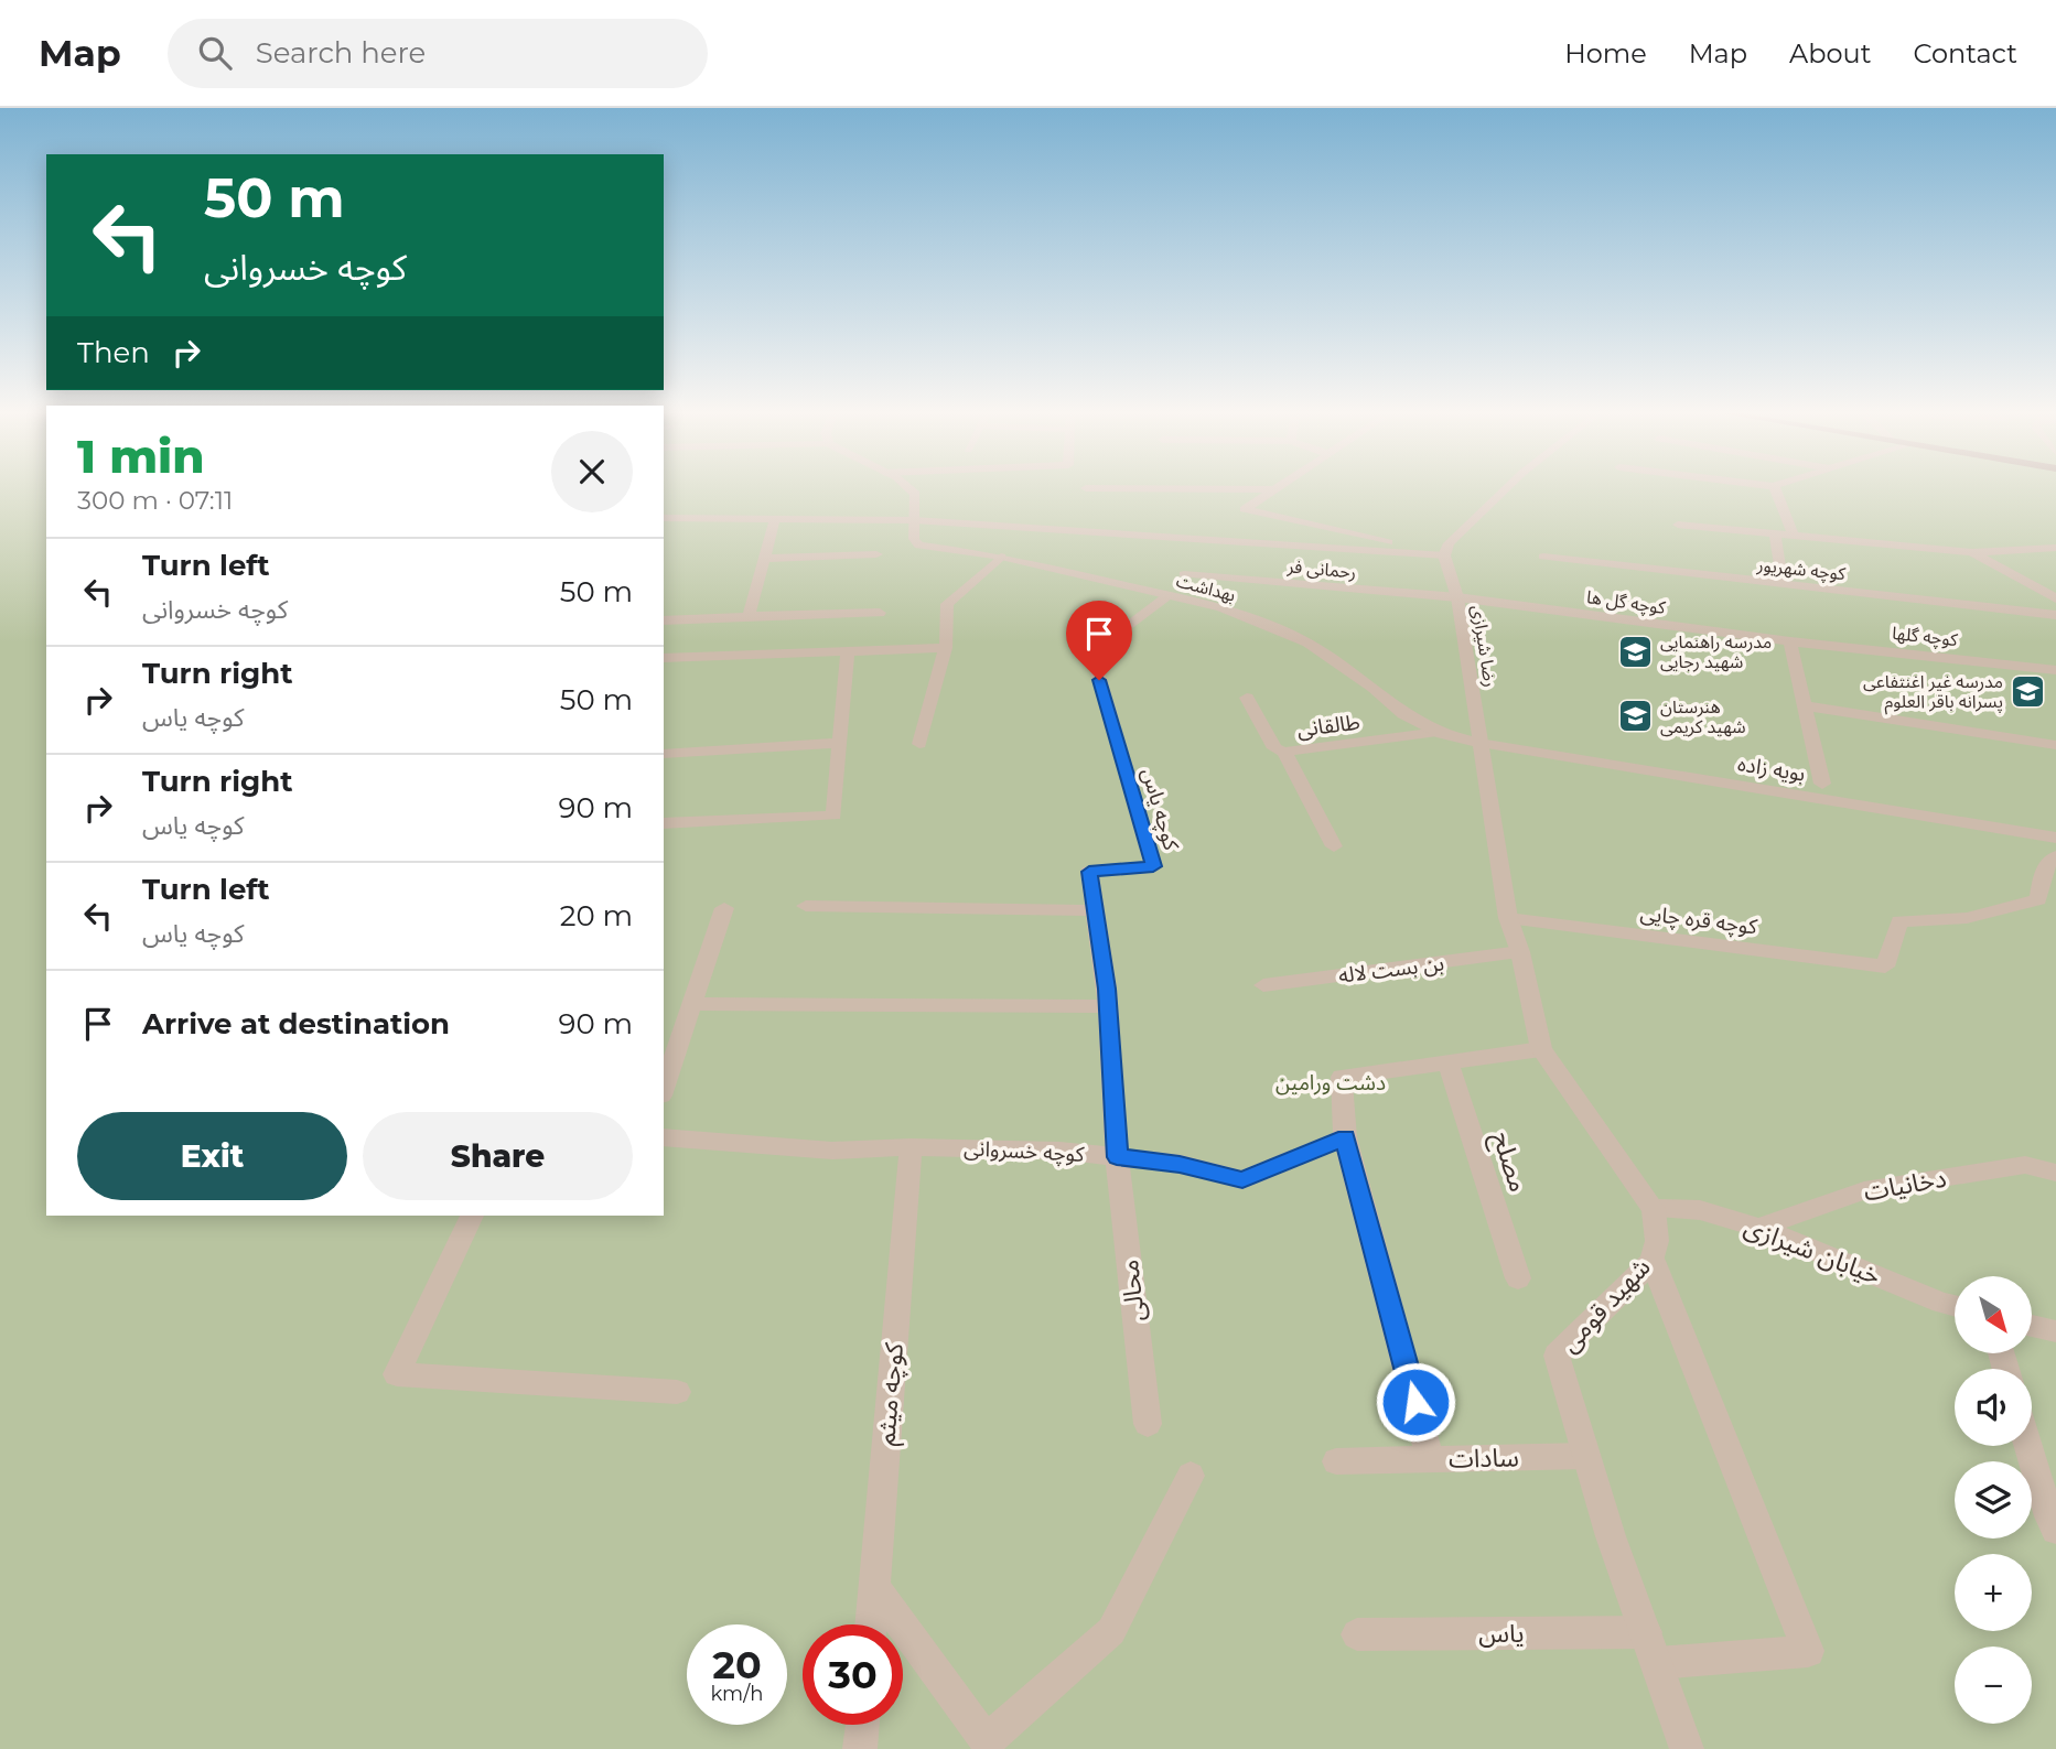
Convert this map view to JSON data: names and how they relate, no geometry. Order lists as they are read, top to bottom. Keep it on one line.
{"streets":{"street":["رحمانی فر","کوچه شهریور","بهداشت","کوچه گل ها","کوچه گلها","رضا شیرازی","طالقانی","بویه زاده","کوچه یاس","کوچه قره چایی","بن بست لاله","کوچه خسروانی","مصلح","دخانیات","خیابان شیرازی","محالی","شهید قومی","کوچه میثم","سادات","یاس"]},"crossings":[["رحمانی فر","کوچه گل ها"],["رحمانی فر","رضا شیرازی"],["بهداشت","رضا شیرازی"],["بهداشت","طالقانی"],["بهداشت","بویه زاده"],["بهداشت","کوچه یاس"],["کوچه گل ها","کوچه گلها"],["کوچه گل ها","رضا شیرازی"],["رضا شیرازی","بویه زاده"],["کوچه یاس","کوچه خسروانی"],["کوچه یاس","محالی"],["کوچه خسروانی","محالی"],["کوچه خسروانی","کوچه میثم"],["دخانیات","خیابان شیرازی"],["خیابان شیرازی","شهید قومی"],["شهید قومی","سادات"],["شهید قومی","یاس"]],"parks":["دشت ورامین"],"places":{"school or university":["مدرسه راهنمایی شهید رجایی","مدرسه غیر اغنتفاعی پسرانه باقر العلوم","هنرستان شهید کریمی"]},"north":"bottom right","page":{"header":"Map","search":"Search here","nav":["Home","Map","About","Contact"],"turn":["50 m","کوچه خسروانی"],"then":"Then","heading":["1 min","300 m · 07:11"],"list":[{"name":"Turn left","note":"کوچه خسروانی","value":"50 m"},{"name":"Turn right","note":"کوچه یاس","value":"50 m"},{"name":"Turn right","note":"کوچه یاس","value":"90 m"},{"name":"Turn left","note":"کوچه یاس","value":"20 m"},{"name":"Arrive at destination","value":"90 m"}],"buttons":["Exit","Share"],"map_buttons":["+","−"],"speed":"20 km/h","limit":"30"}}
